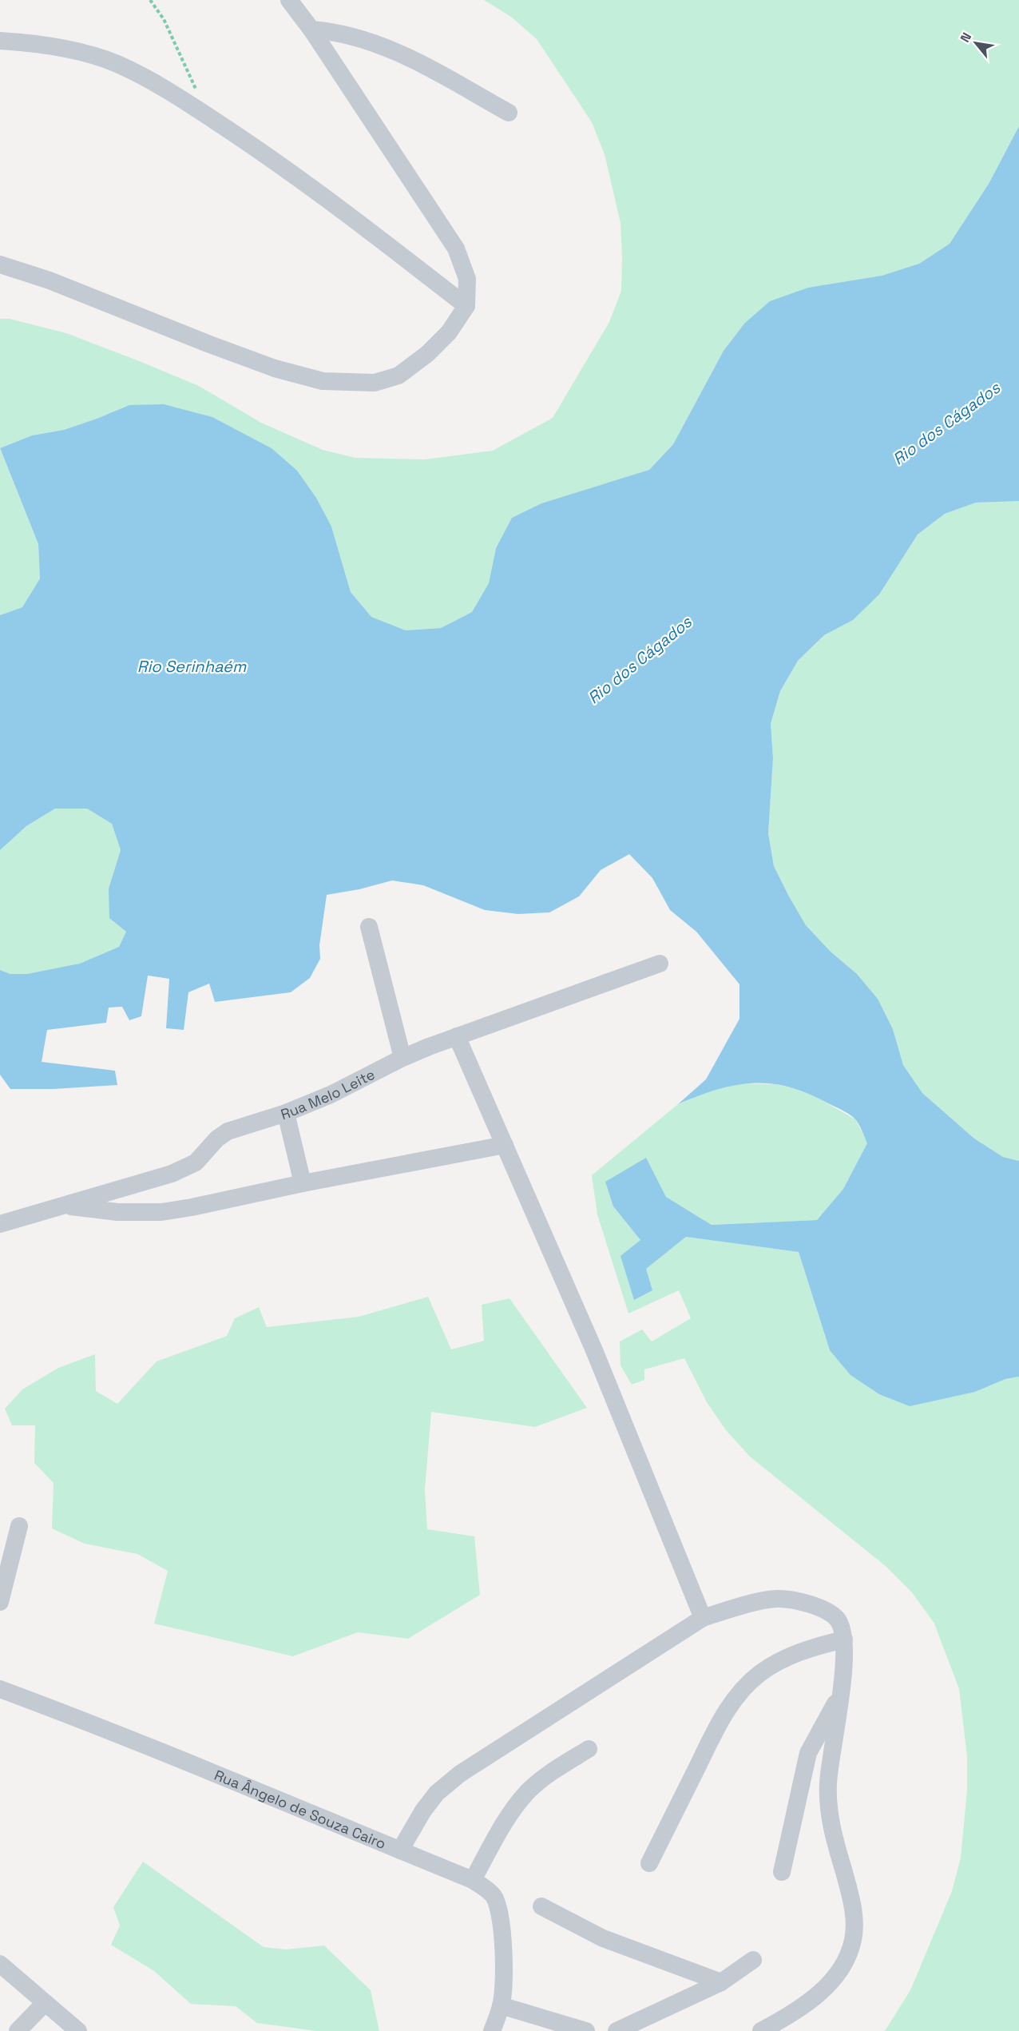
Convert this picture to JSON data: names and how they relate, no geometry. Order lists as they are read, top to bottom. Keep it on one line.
{"streets":{"street":["Rua Melo Leite","Rua Ângelo de Souza Cairo"]},"water":["Rio dos Cágados","Rio Serinhaém"],"north":"top left"}
